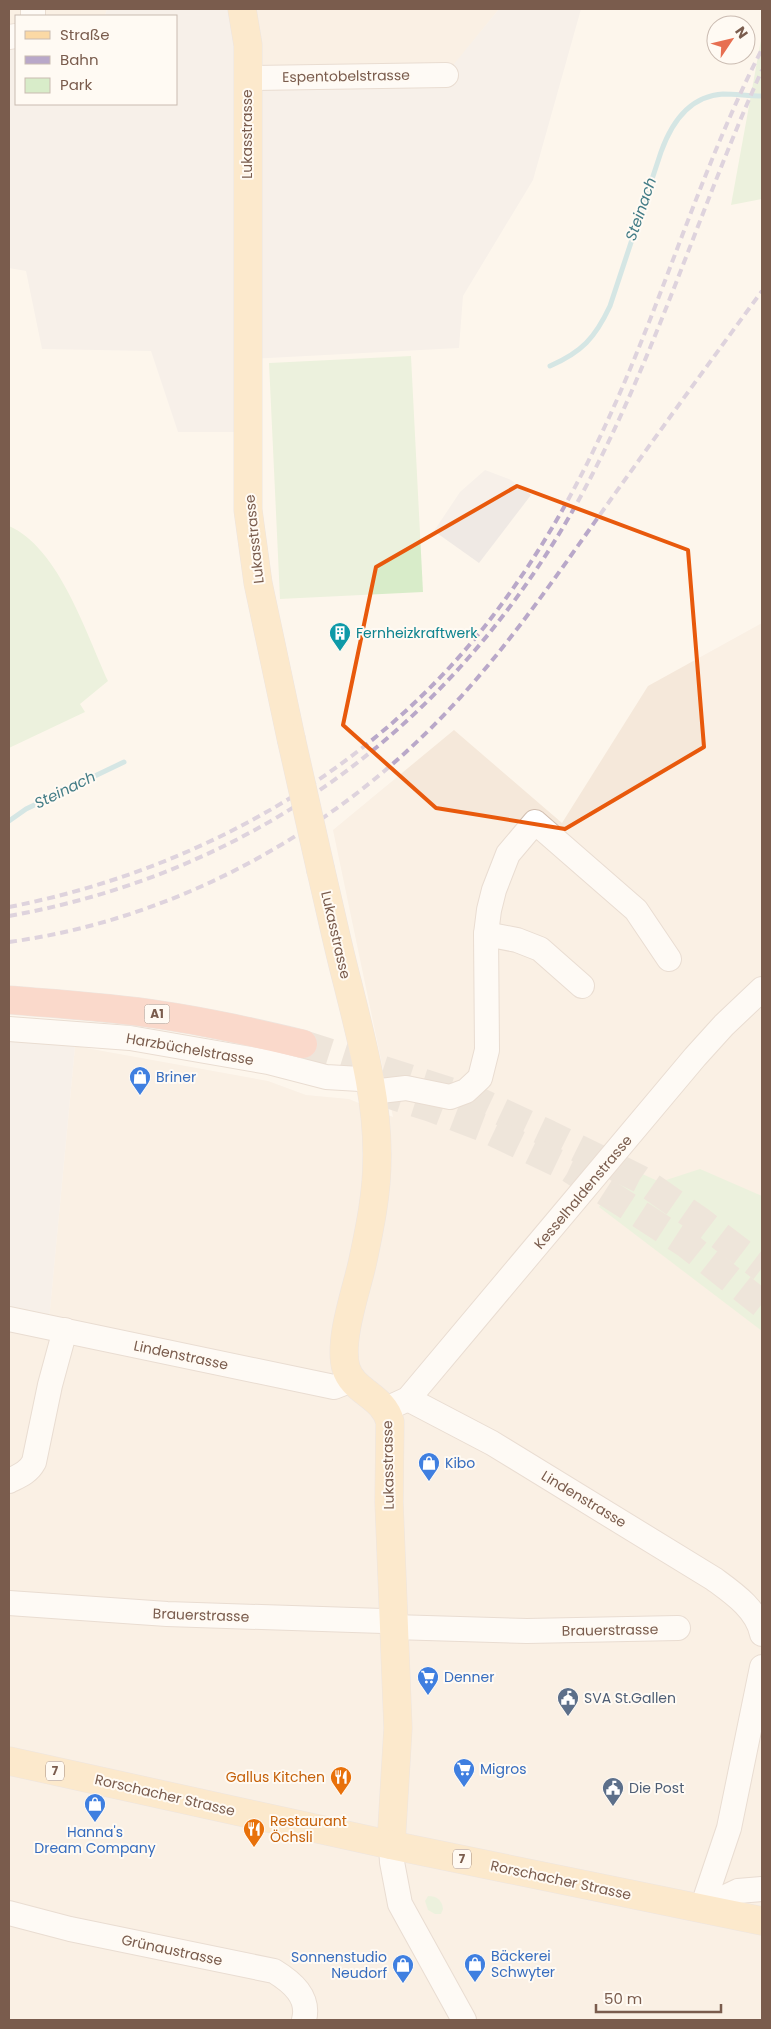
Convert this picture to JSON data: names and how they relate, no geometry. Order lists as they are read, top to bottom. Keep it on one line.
{"streets":{"highway":["A1"],"main road":["Lukasstrasse","7","Rorschacher Strasse"],"street":["Espentobelstrasse","Harzbüchelstrasse","Kesselhaldenstrasse","Lindenstrasse","Brauerstrasse","Grünaustrasse"]},"crossings":[["Espentobelstrasse","Lukasstrasse"],["Lukasstrasse","Harzbüchelstrasse"],["Lukasstrasse","Kesselhaldenstrasse"],["Lukasstrasse","Lindenstrasse"],["Lukasstrasse","Brauerstrasse"],["Lukasstrasse","Rorschacher Strasse"],["Kesselhaldenstrasse","Lindenstrasse"]],"water":["Steinach"],"places":{"building":["Fernheizkraftwerk"],"shop":["Briner","Kibo","Hanna's Dream Company","Bäckerei Schwyter","Sonnenstudio Neudorf"],"supermarket":["Denner","Migros"],"public building":["SVA St.Gallen","Die Post"],"restaurant":["Gallus Kitchen","Restaurant Öchsli"]},"legend":["Straße","Bahn","Park"],"scale_bar":"50 m","north":"top right"}
